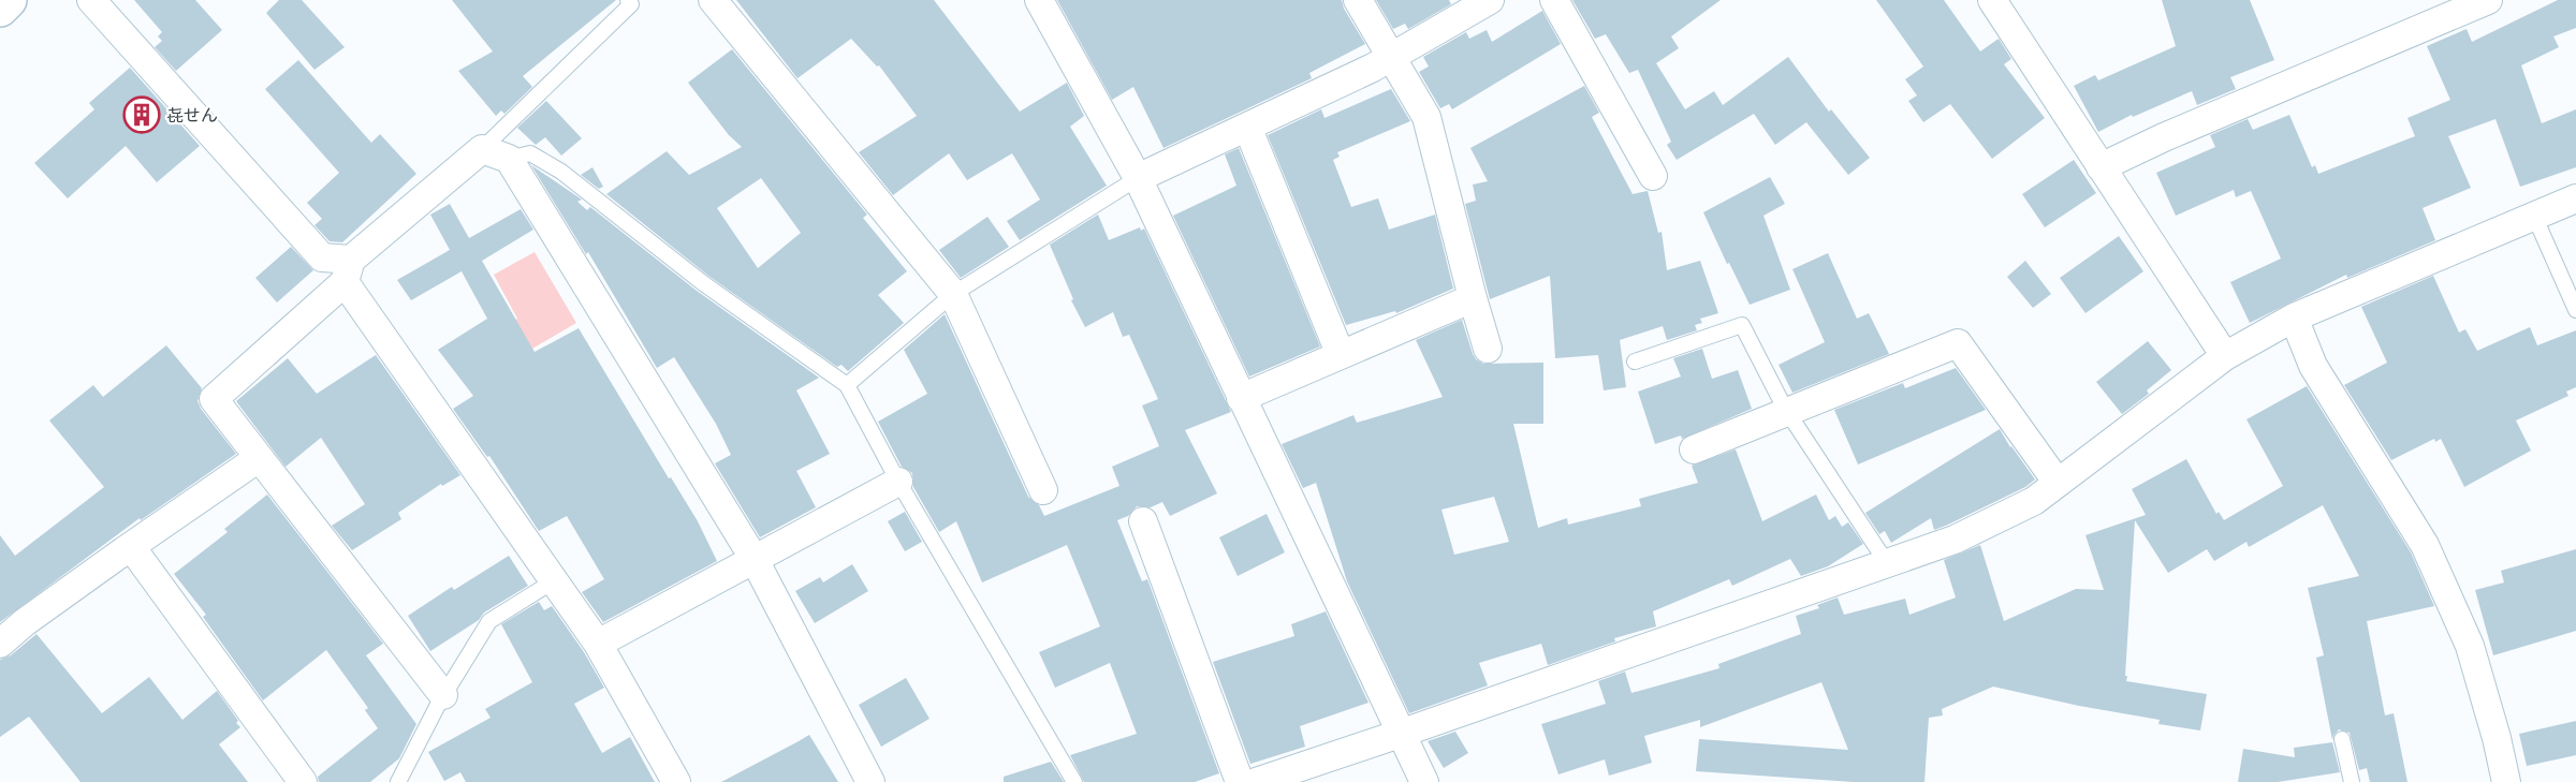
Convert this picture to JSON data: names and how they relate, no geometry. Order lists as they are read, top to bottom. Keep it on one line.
{"places":{"building":["㐂せん"]}}
